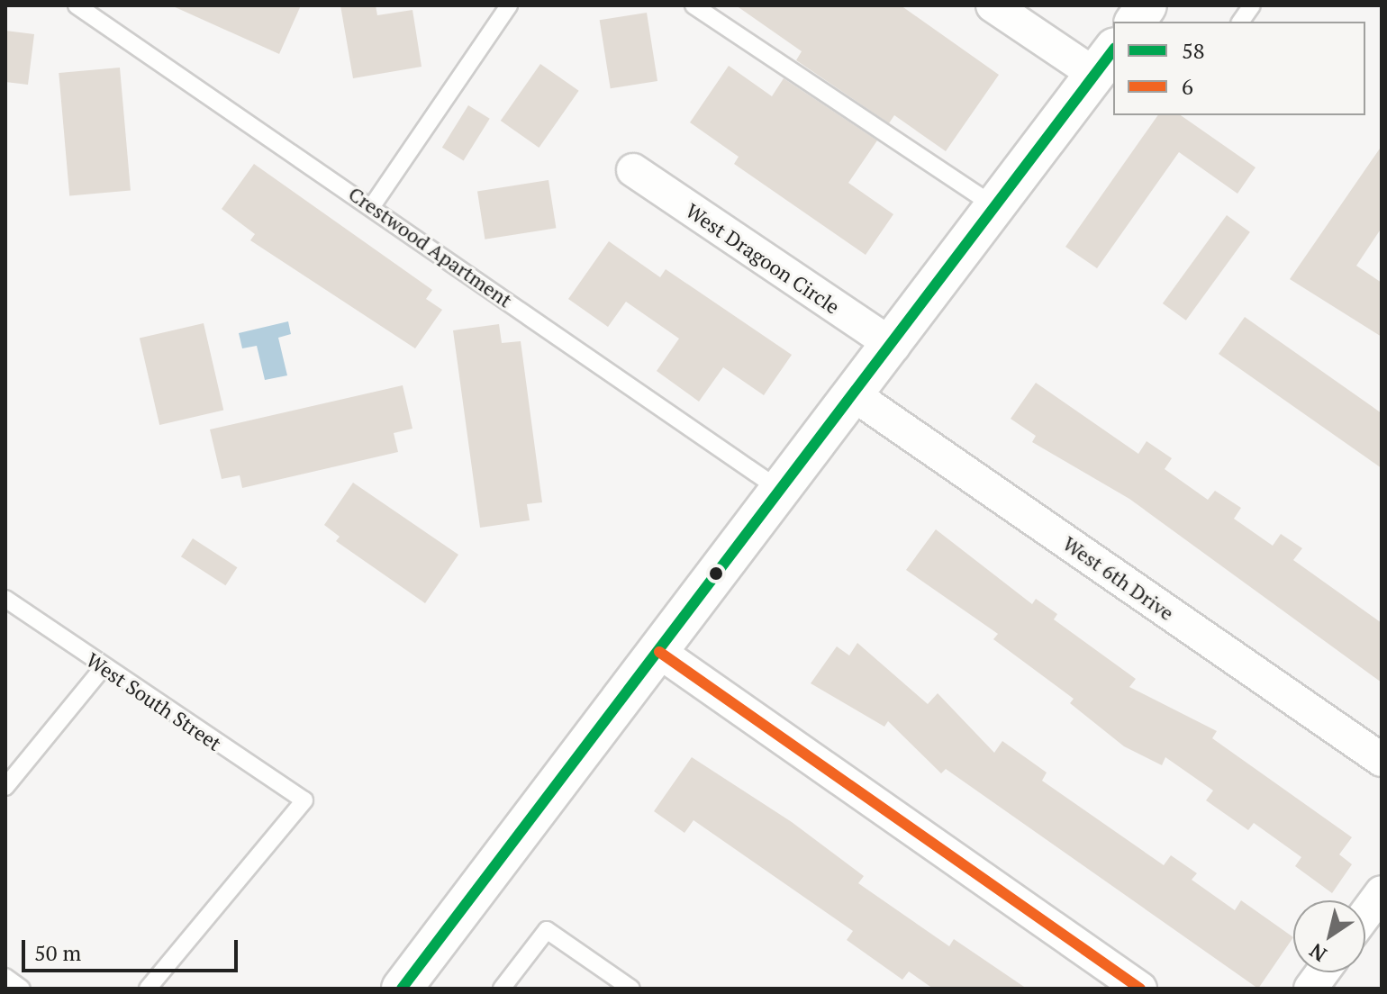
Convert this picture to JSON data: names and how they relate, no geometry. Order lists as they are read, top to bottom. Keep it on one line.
{"streets":{"street":["West Dragoon Circle","West 6th Drive"],"lane":["Crestwood Apartment","West South Street"]},"lines":["transit line 58","transit line 6"],"legend":["58","6"],"scale_bar":"50 m","north":"bottom left"}
